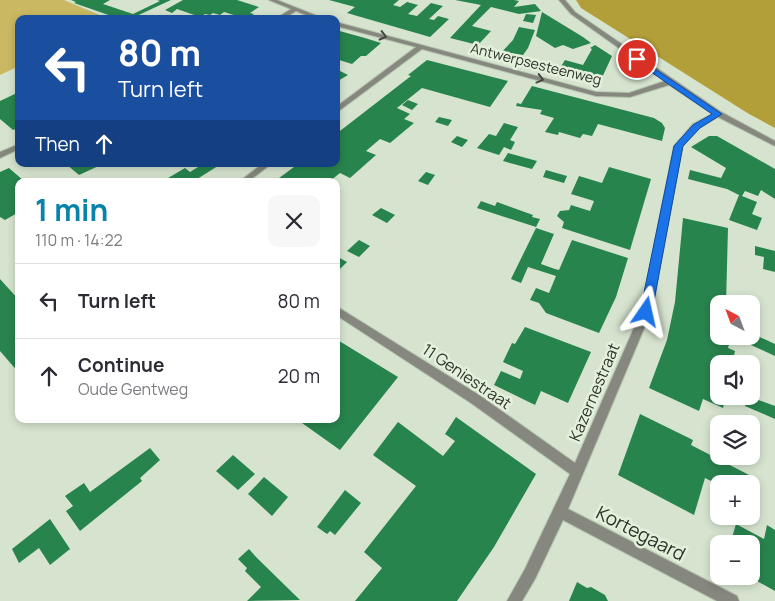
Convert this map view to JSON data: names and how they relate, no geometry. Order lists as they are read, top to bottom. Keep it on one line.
{"streets":{"street":["Antwerpsesteenweg","11 Geniestraat","Kazernestraat","Kortegaard"]},"crossings":[["11 Geniestraat","Kazernestraat"],["Kazernestraat","Kortegaard"]],"one_way":["Antwerpsesteenweg"],"north":"top left","page":{"turn":["80 m","Turn left"],"then":"Then","heading":["1 min","110 m · 14:22"],"list":[{"name":"Turn left","value":"80 m"},{"name":"Continue","note":"Oude Gentweg","value":"20 m"}],"map_buttons":["+","−"]}}
